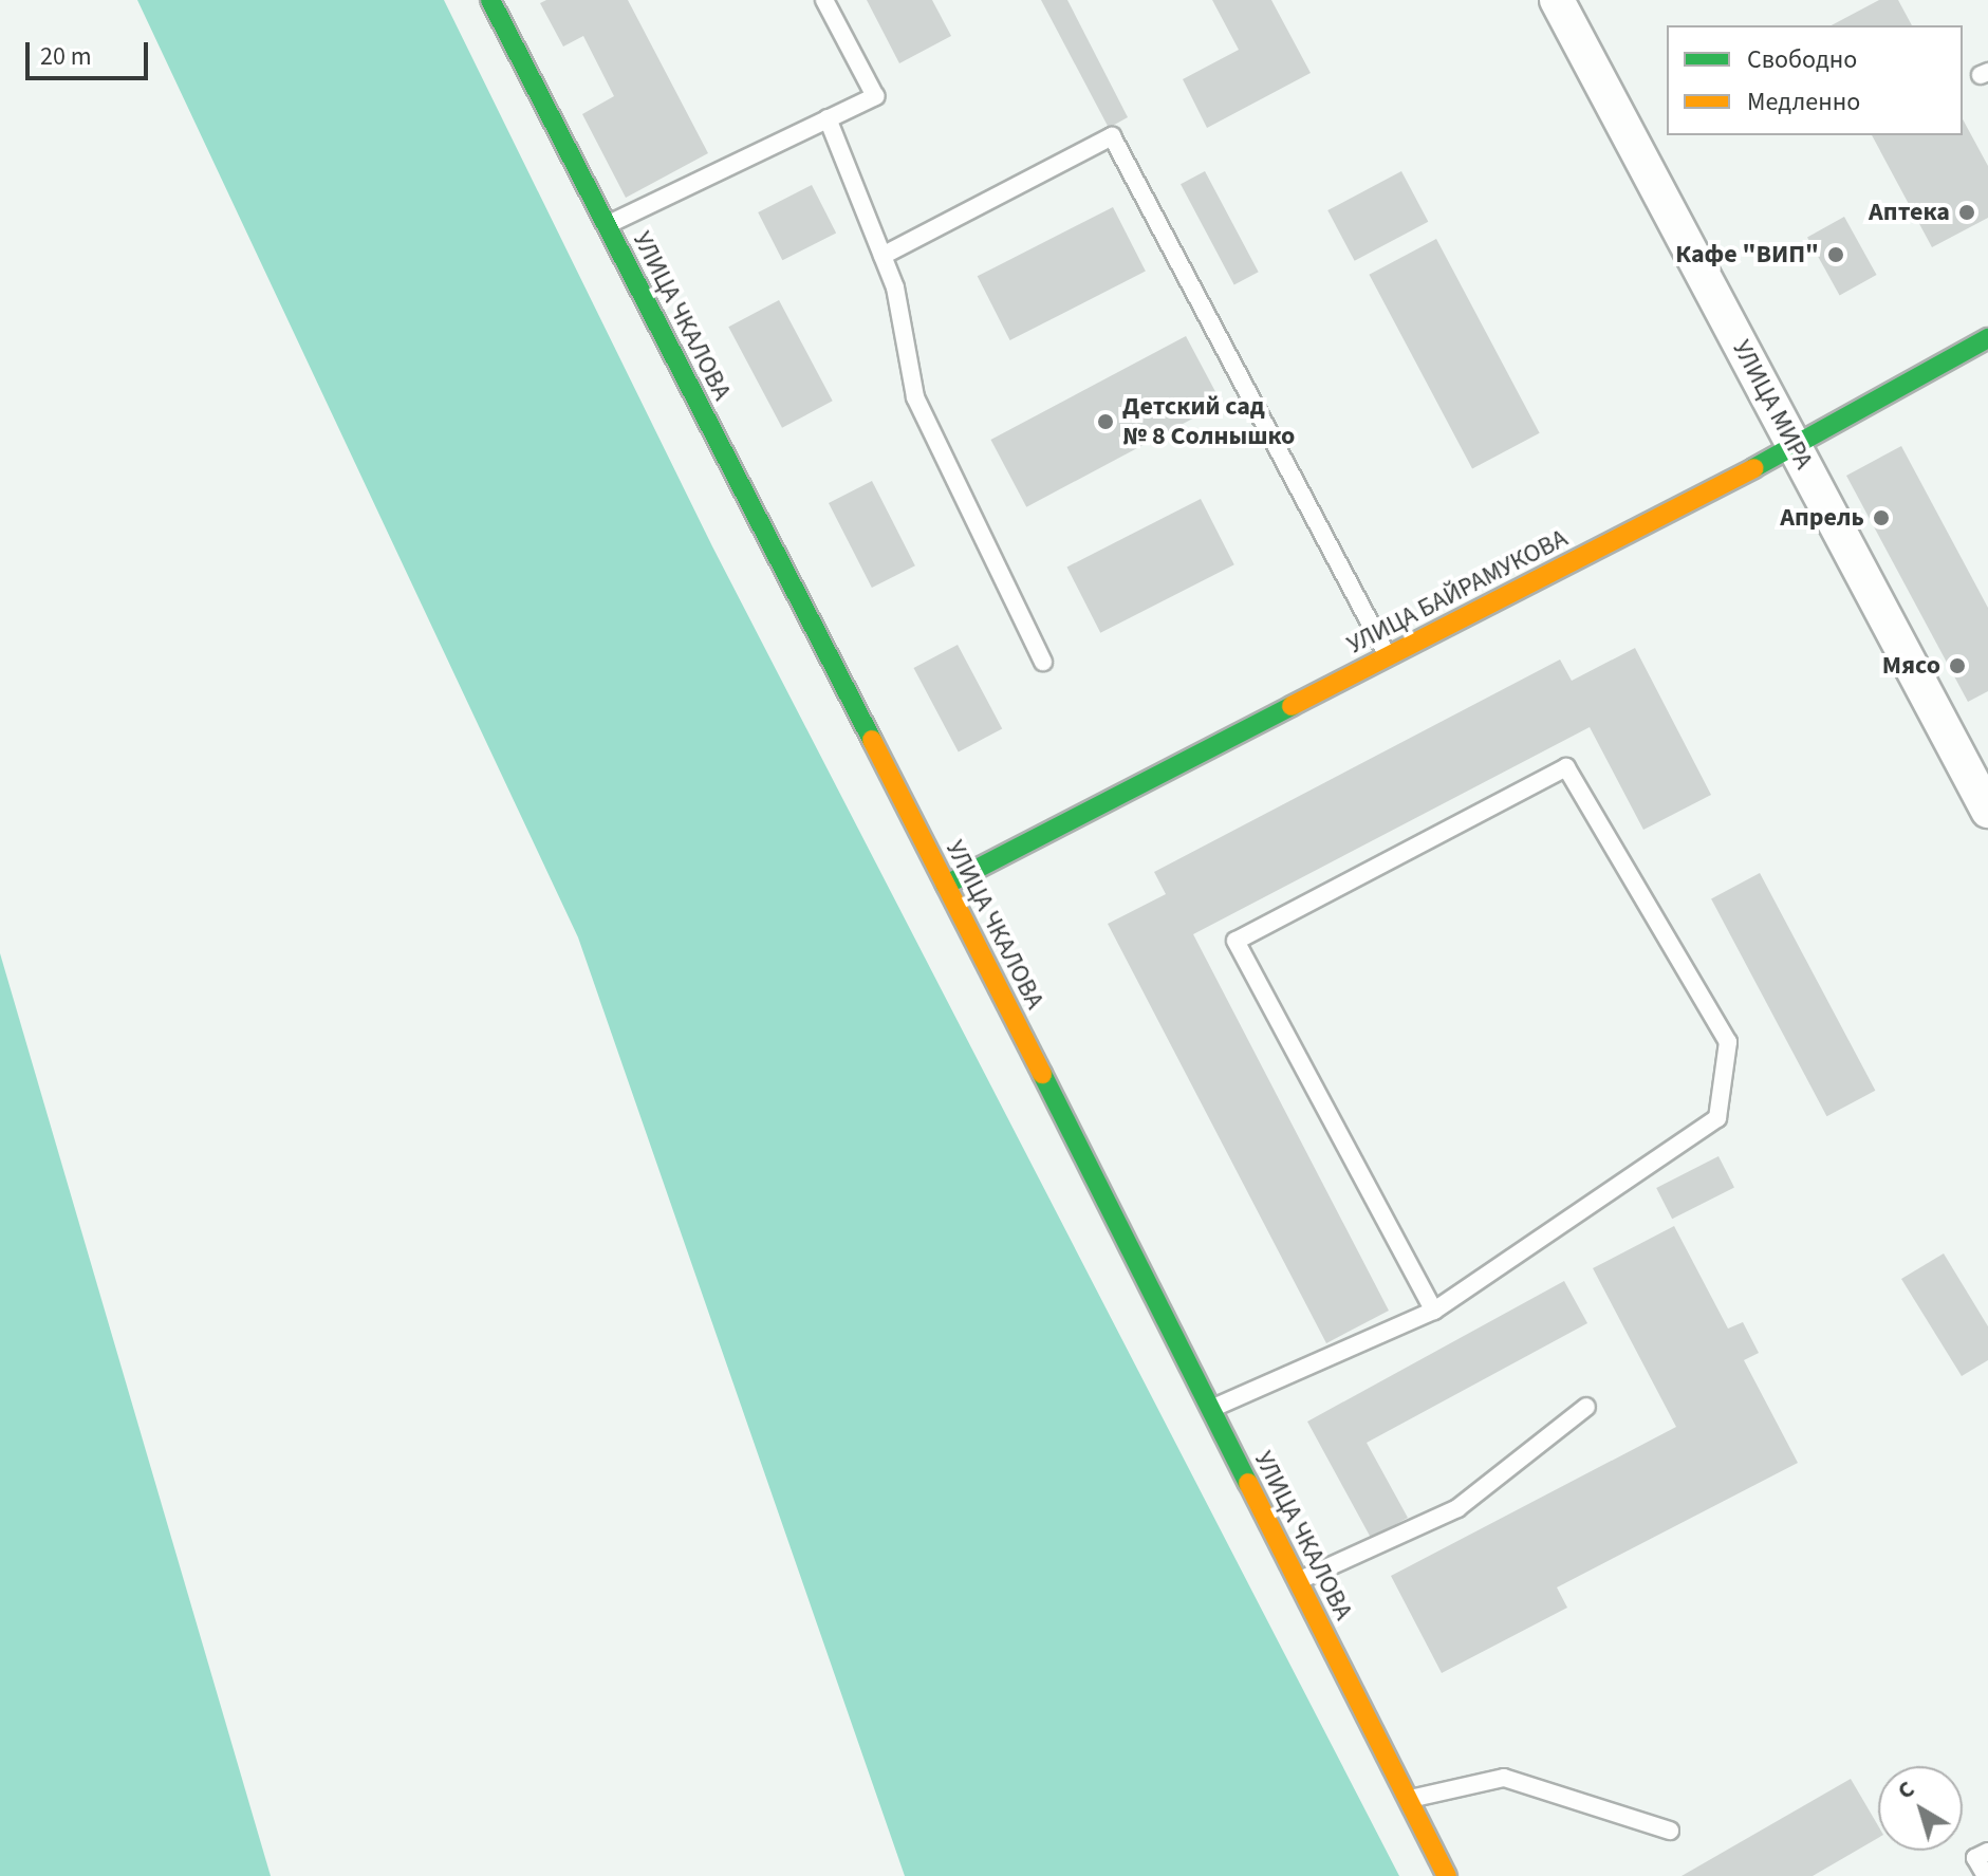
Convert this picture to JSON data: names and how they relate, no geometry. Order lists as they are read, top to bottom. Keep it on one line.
{"streets":{"street":["УЛИЦА ЧКАЛОВА","УЛИЦА МИРА","УЛИЦА БАЙРАМУКОВА"]},"crossings":[["УЛИЦА ЧКАЛОВА","УЛИЦА БАЙРАМУКОВА"],["УЛИЦА МИРА","УЛИЦА БАЙРАМУКОВА"]],"places":["Аптека","Кафе \"ВИП\"","Детский сад № 8 Солнышко","Апрель","Мясо"],"legend":["Свободно","Медленно"],"scale_bar":"20 m","north":"top left"}
